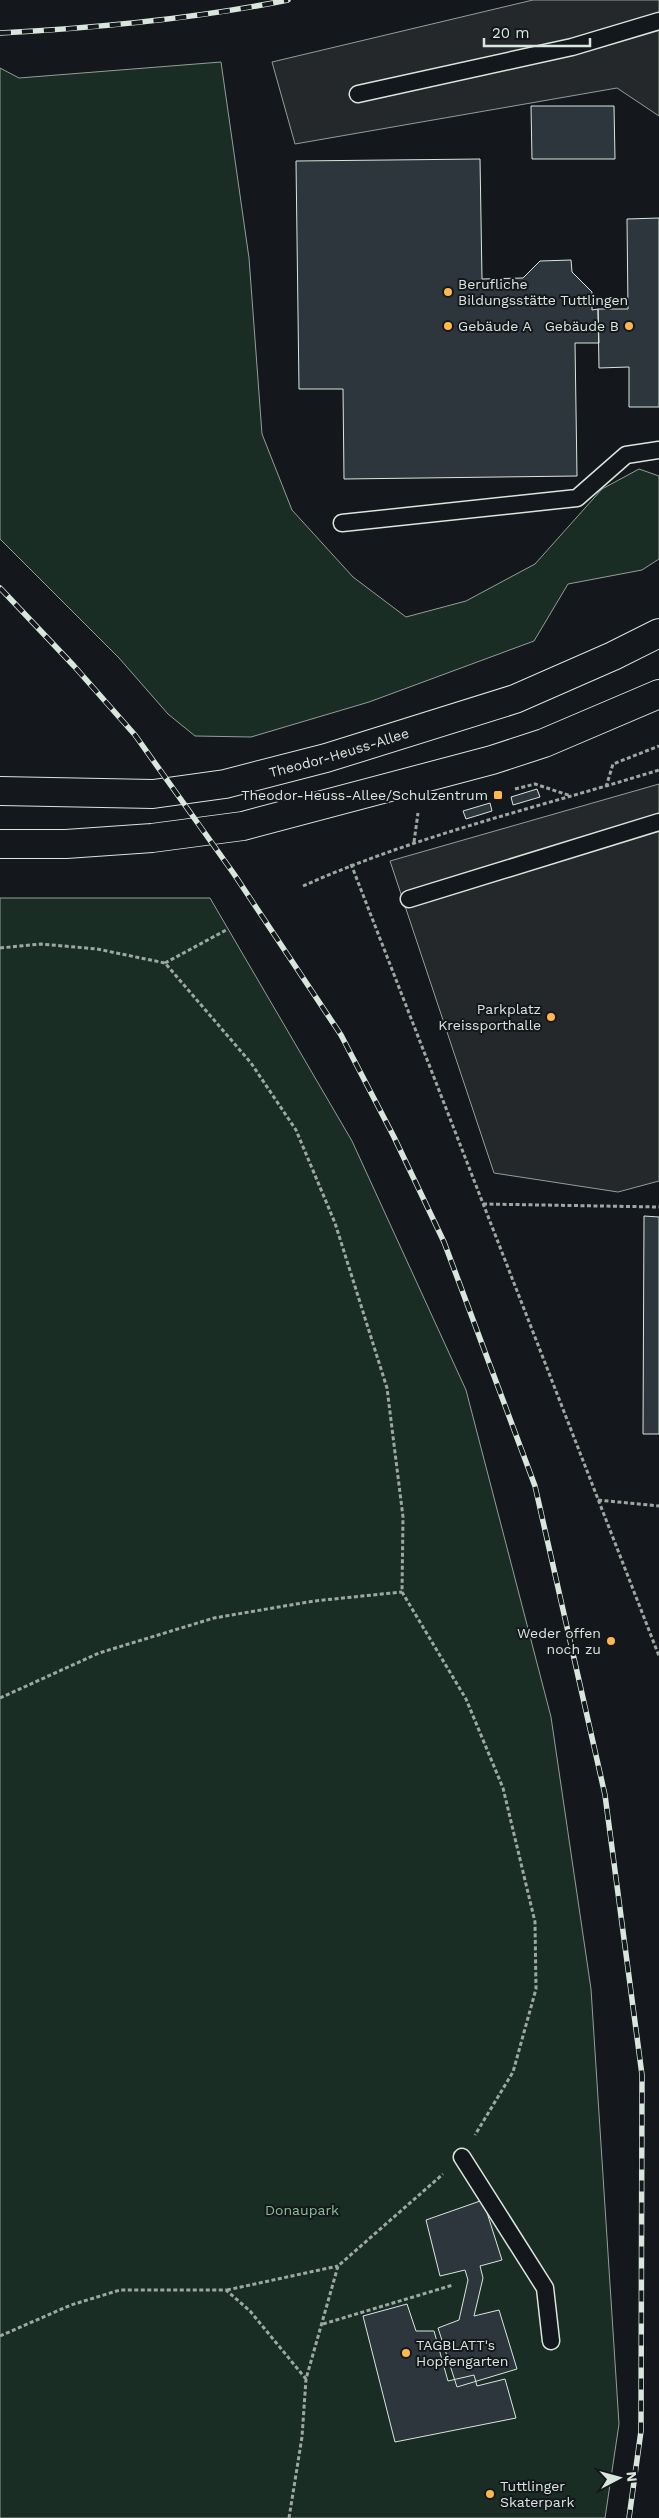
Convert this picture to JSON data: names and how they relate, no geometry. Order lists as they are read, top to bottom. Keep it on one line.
{"streets":{"main road":["Theodor-Heuss-Allee"]},"parks":["Donaupark"],"places":{"other":["Berufliche Bildungsstätte Tuttlingen","Gebäude A","Gebäude B","Parkplatz Kreissporthalle","Weder offen noch zu","TAGBLATT's Hopfengarten","Tuttlinger Skaterpark"],"transit":["Theodor-Heuss-Allee/Schulzentrum"]},"scale_bar":"20 m","north":"right"}
